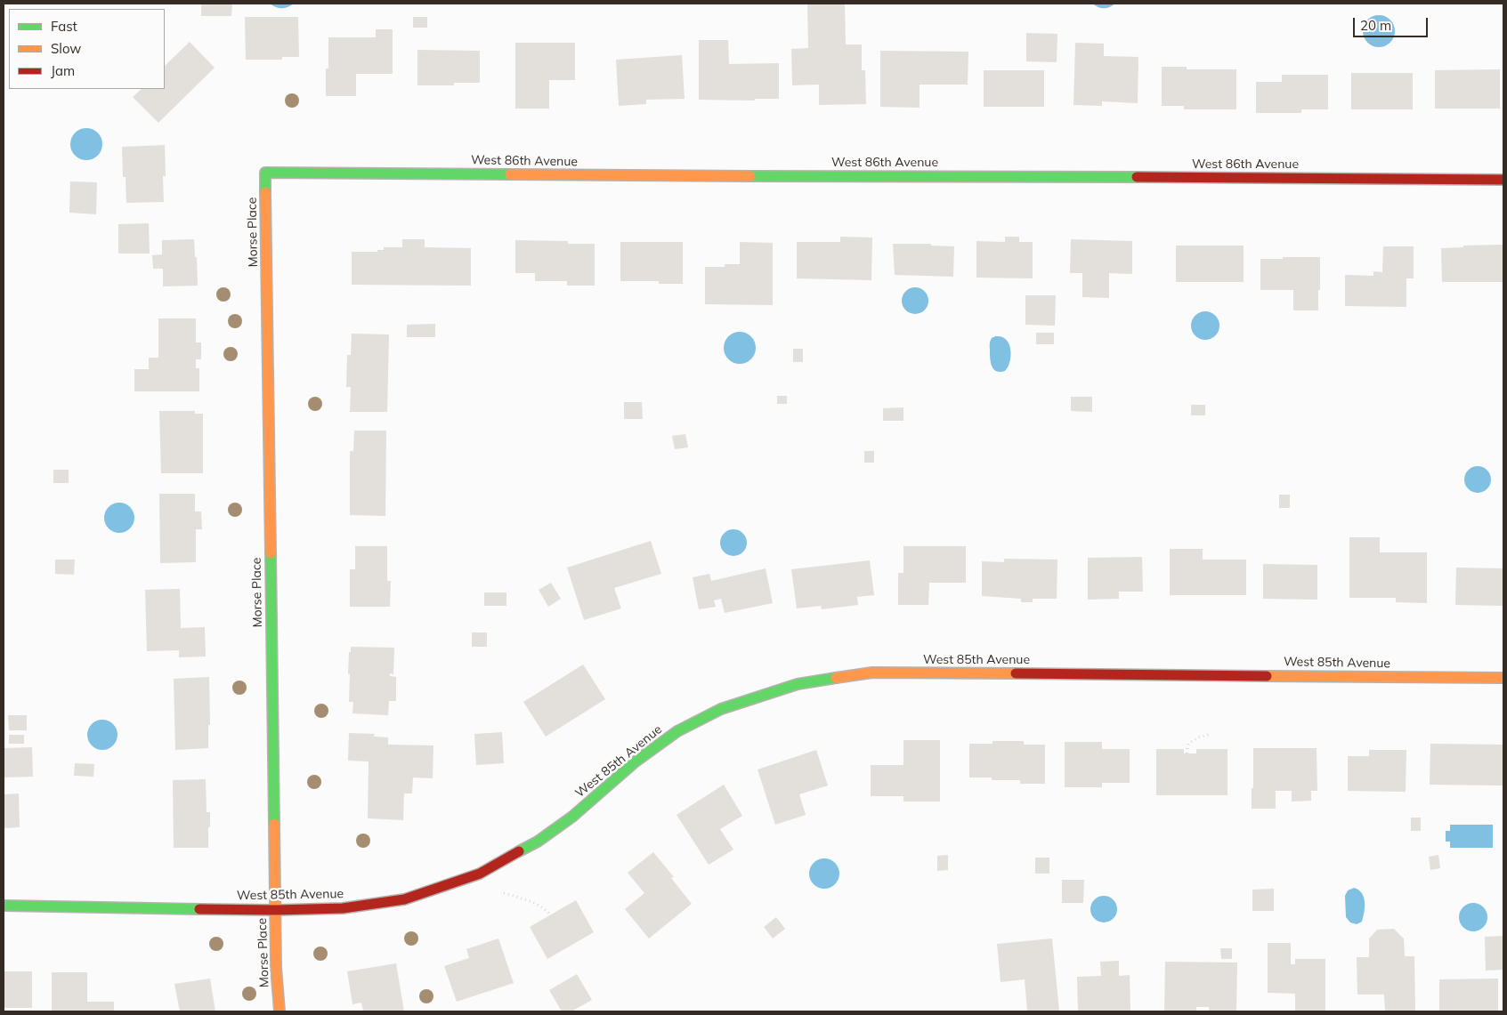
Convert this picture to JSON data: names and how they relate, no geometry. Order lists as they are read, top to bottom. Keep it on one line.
{"streets":{"street":["West 86th Avenue","Morse Place","West 85th Avenue"]},"crossings":[["West 86th Avenue","Morse Place"],["Morse Place","West 85th Avenue"]],"legend":["Fast","Slow","Jam"],"scale_bar":"20 m"}
